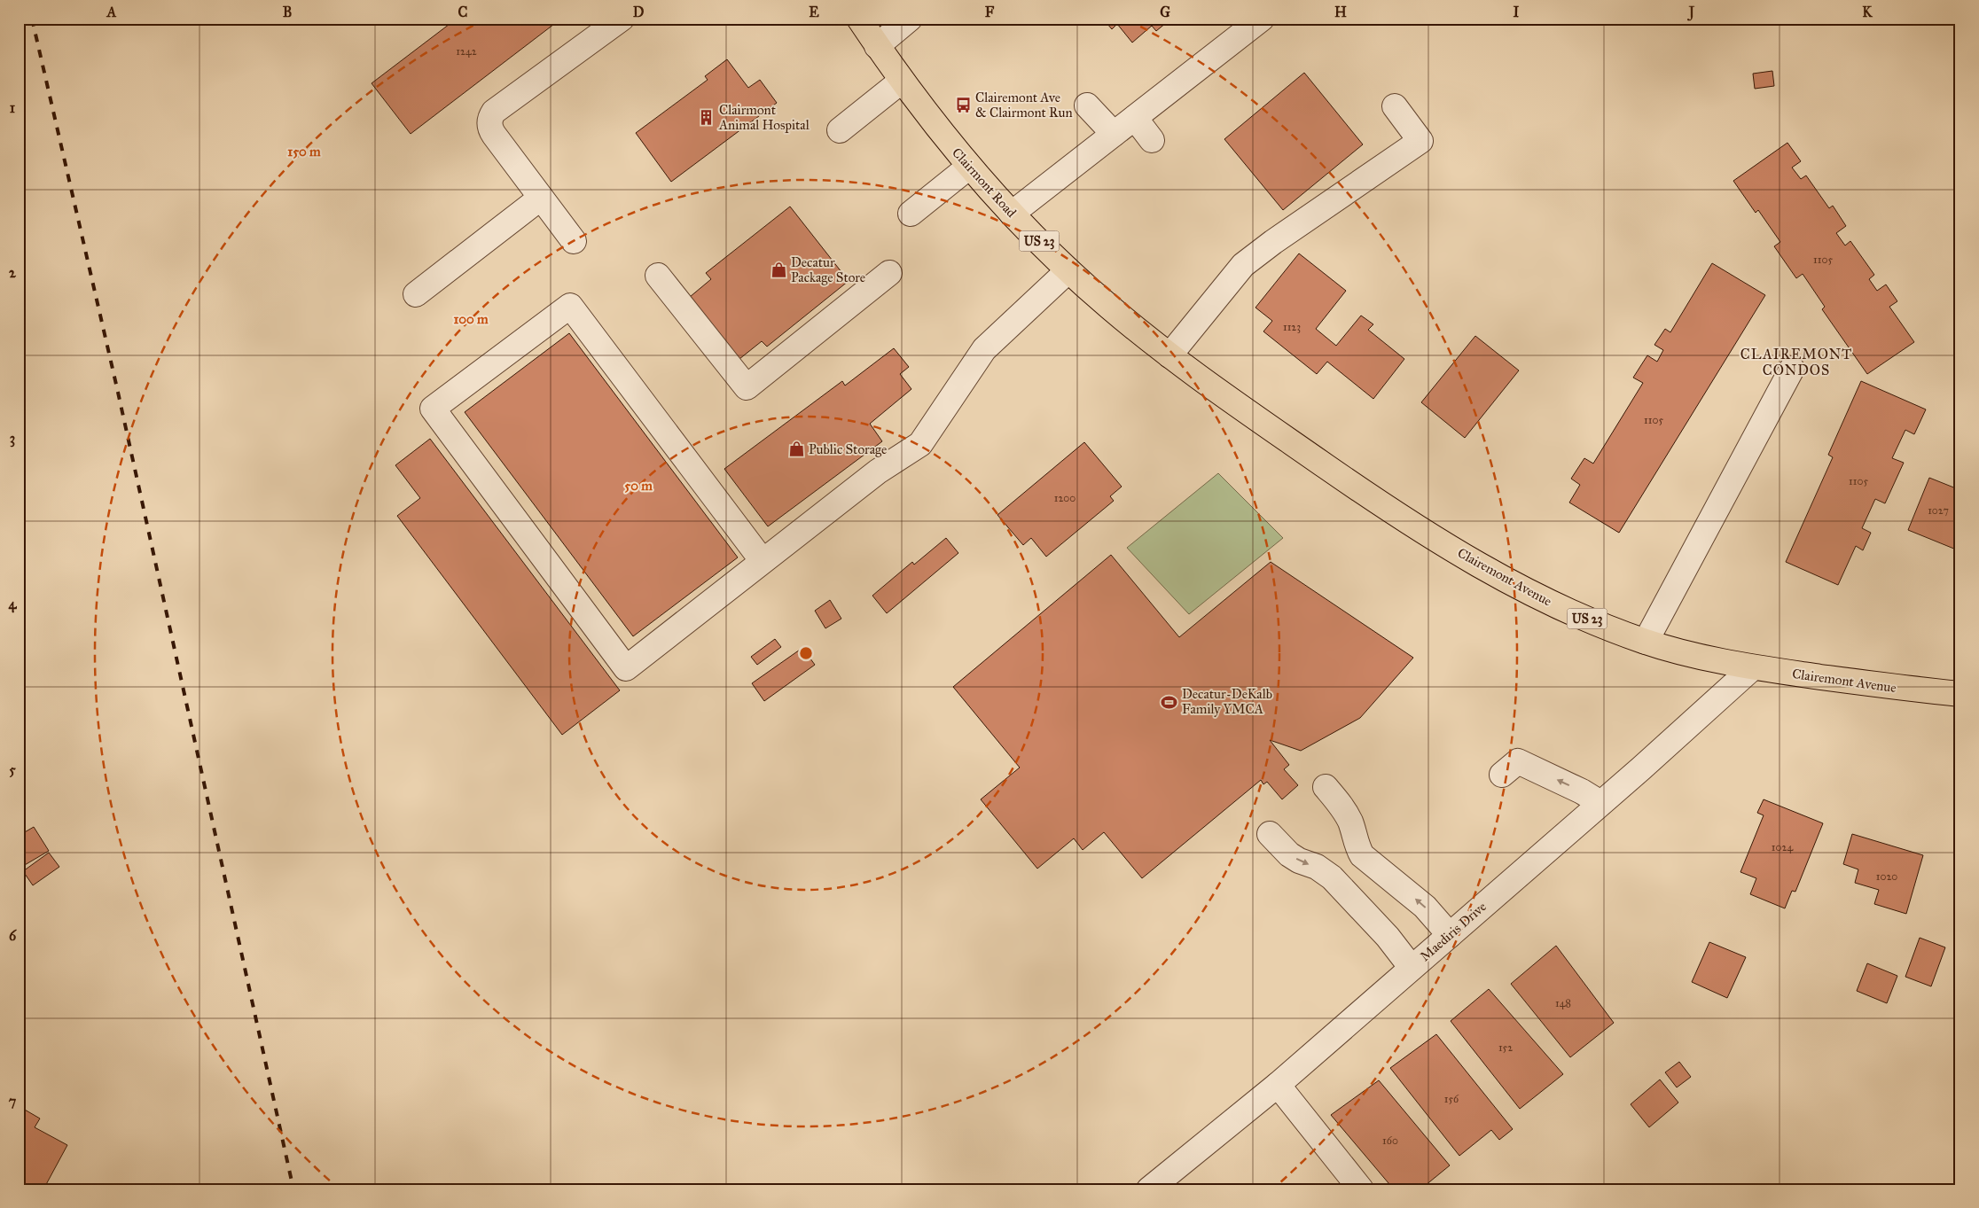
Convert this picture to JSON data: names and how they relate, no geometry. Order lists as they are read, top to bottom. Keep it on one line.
{"streets":{"main road":["Clairmont Road","US 23","Clairemont Avenue"],"street":["Maediris Drive"]},"crossings":[["Clairmont Road","Clairemont Avenue"],["Clairemont Avenue","Maediris Drive"]],"districts":["CLAIREMONT CONDOS"],"places":{"bus stop":["Clairemont Ave & Clairmont Run"],"building":["Clairmont Animal Hospital"],"shop":["Decatur Package Store","Public Storage"],"sports":["Decatur-DeKalb Family YMCA"]},"house_numbers":["1242","1105","1123","1105","1105","1200","1027","1024","1020","148","152","156","160"],"grid":{"columns":["A","B","C","D","E","F","G","H","I","J","K"],"rows":["1","2","3","4","5","6","7"]},"rings":["150 m","100 m","50 m"]}
